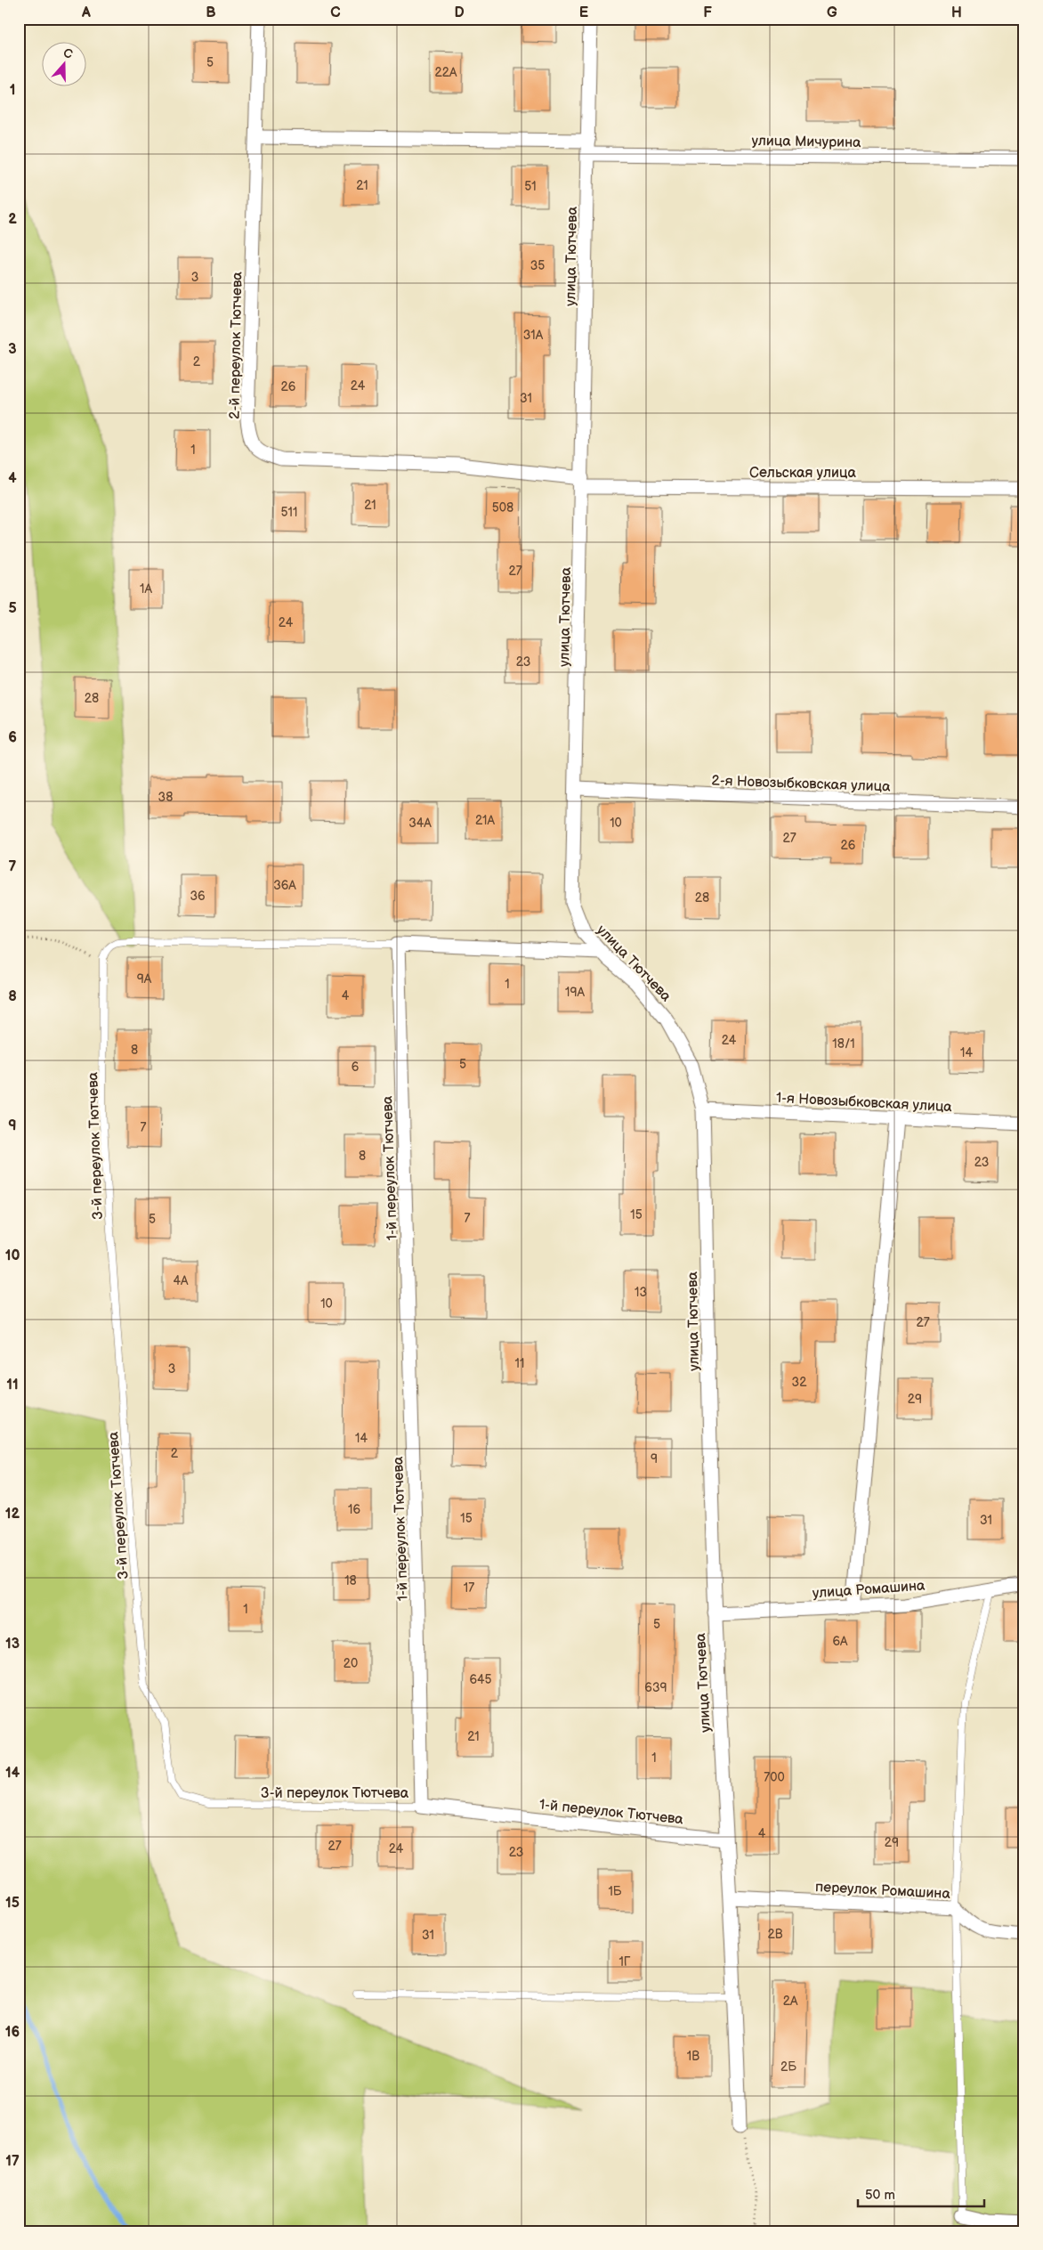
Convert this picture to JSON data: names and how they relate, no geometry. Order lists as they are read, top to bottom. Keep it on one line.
{"streets":{"street":["улица Мичурина","улица Тютчева","2-й переулок Тютчева","Сельская улица","2-я Новозыбковская улица","1-я Новозыбковская улица","1-й переулок Тютчева","улица Ромашина","переулок Ромашина"],"lane":["3-й переулок Тютчева"]},"crossings":[["улица Мичурина","улица Тютчева"],["улица Мичурина","2-й переулок Тютчева"],["улица Тютчева","2-й переулок Тютчева"],["улица Тютчева","Сельская улица"],["улица Тютчева","2-я Новозыбковская улица"],["улица Тютчева","1-я Новозыбковская улица"],["улица Тютчева","1-й переулок Тютчева"],["улица Тютчева","улица Ромашина"],["улица Тютчева","переулок Ромашина"],["2-й переулок Тютчева","Сельская улица"],["3-й переулок Тютчева","1-й переулок Тютчева"]],"house_numbers":["5","22А","21","51","35","3","31А","2","24","26","31","1","21","508","511","27","1А","24","23","28","38","21А","34А","10","27","26","36А","36","28","9А","1","19А","4","24","18/1","8","14","5","6","7","8","23","15","7","5","4А","13","10","27","11","3","32","29","14","2","9","16","15","31","18","17","1","5","6А","20","645","639","21","1","700","4","29","27","24","23","1Б","2В","31","1Г","2А","1В","2Б"],"scale_bar":"50 m","north":"top","grid":{"columns":["A","B","C","D","E","F","G","H"],"rows":["1","2","3","4","5","6","7","8","9","10","11","12","13","14","15","16","17"]}}
